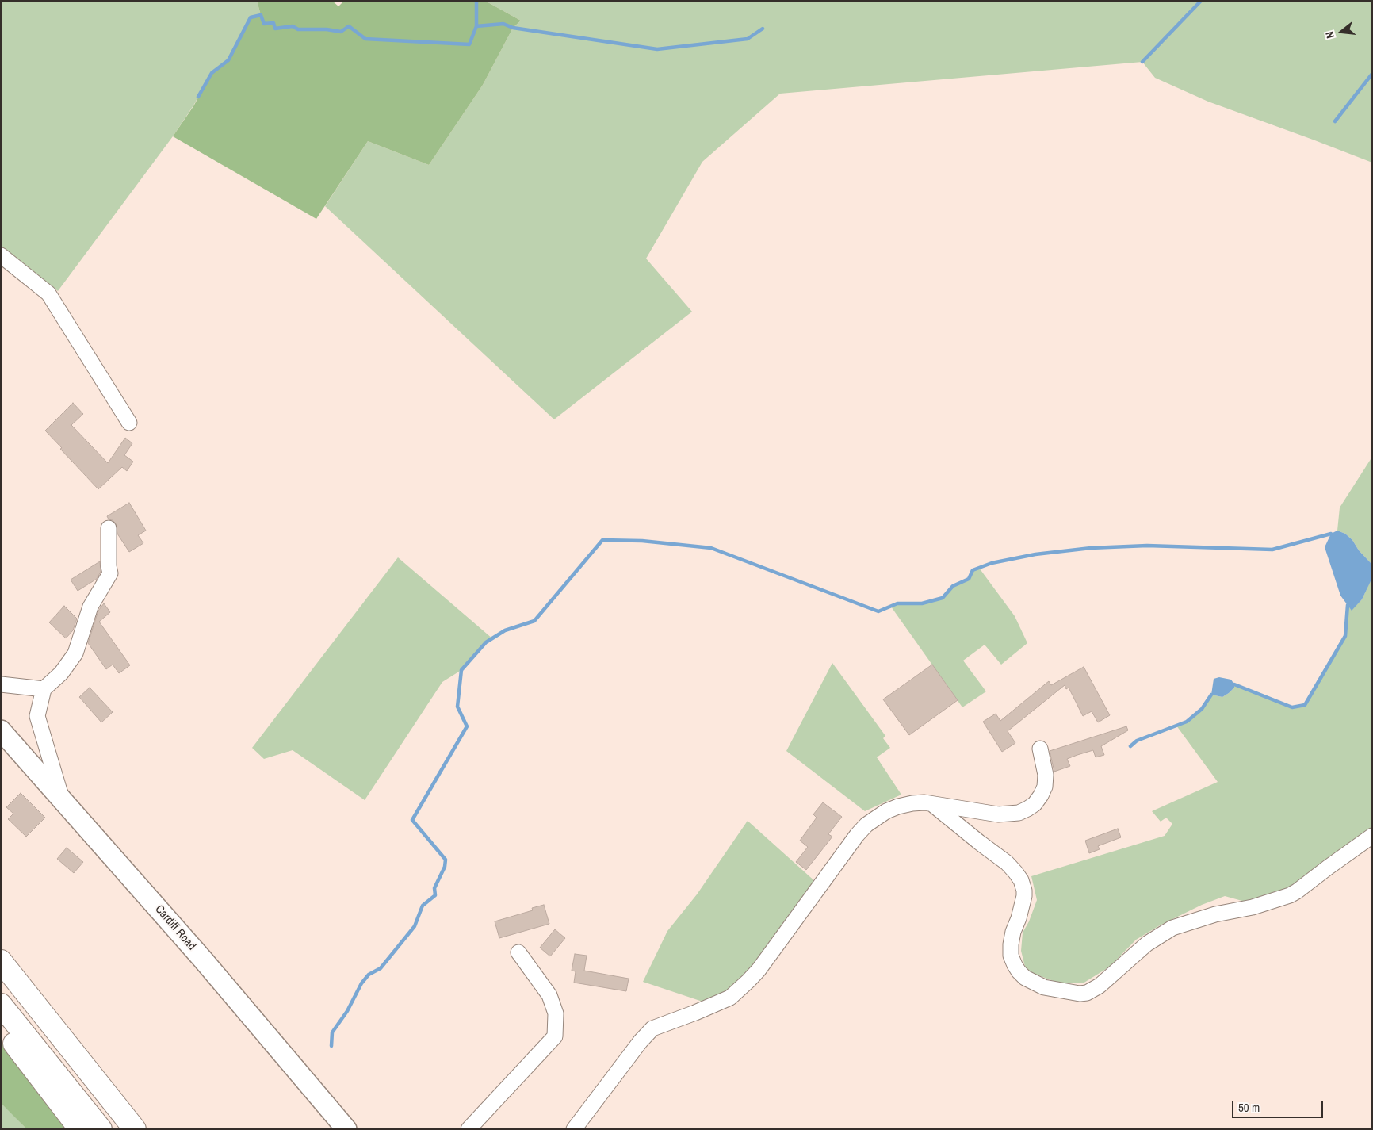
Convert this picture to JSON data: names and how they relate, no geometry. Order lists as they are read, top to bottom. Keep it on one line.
{"streets":{"main road":["Cardiff Road"]},"scale_bar":"50 m","north":"left"}
